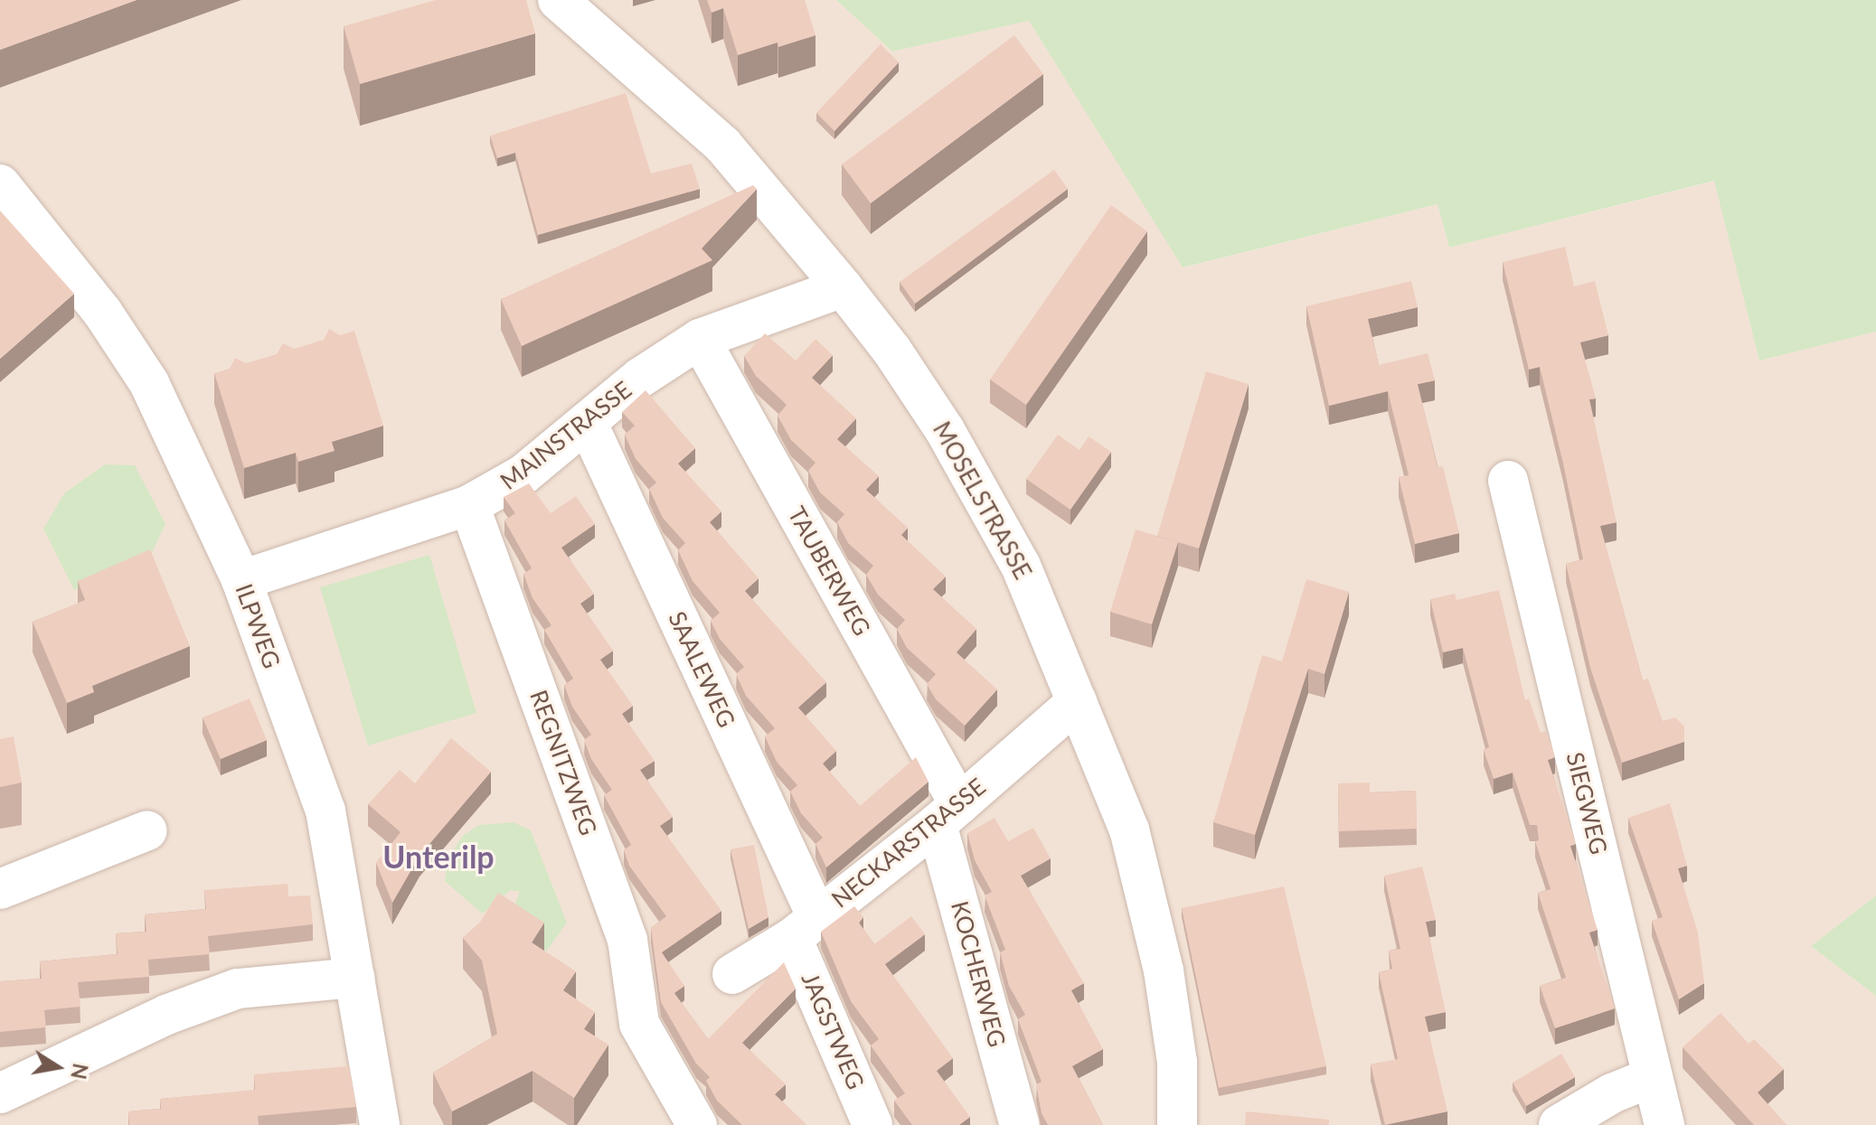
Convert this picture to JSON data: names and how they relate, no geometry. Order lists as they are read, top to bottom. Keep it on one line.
{"streets":{"street":["MAINSTRASSE","MOSELSTRASSE","TAUBERWEG","ILPWEG","SAALEWEG","REGNITZWEG","SIEGWEG","NECKARSTRASSE","KOCHERWEG","JAGSTWEG"]},"crossings":[["MAINSTRASSE","MOSELSTRASSE"],["MAINSTRASSE","TAUBERWEG"],["MAINSTRASSE","ILPWEG"],["MAINSTRASSE","SAALEWEG"],["MAINSTRASSE","REGNITZWEG"],["MOSELSTRASSE","NECKARSTRASSE"],["TAUBERWEG","NECKARSTRASSE"],["TAUBERWEG","KOCHERWEG"],["SAALEWEG","NECKARSTRASSE"],["SAALEWEG","JAGSTWEG"],["NECKARSTRASSE","KOCHERWEG"],["NECKARSTRASSE","JAGSTWEG"]],"districts":["Unterilp"],"north":"right"}
